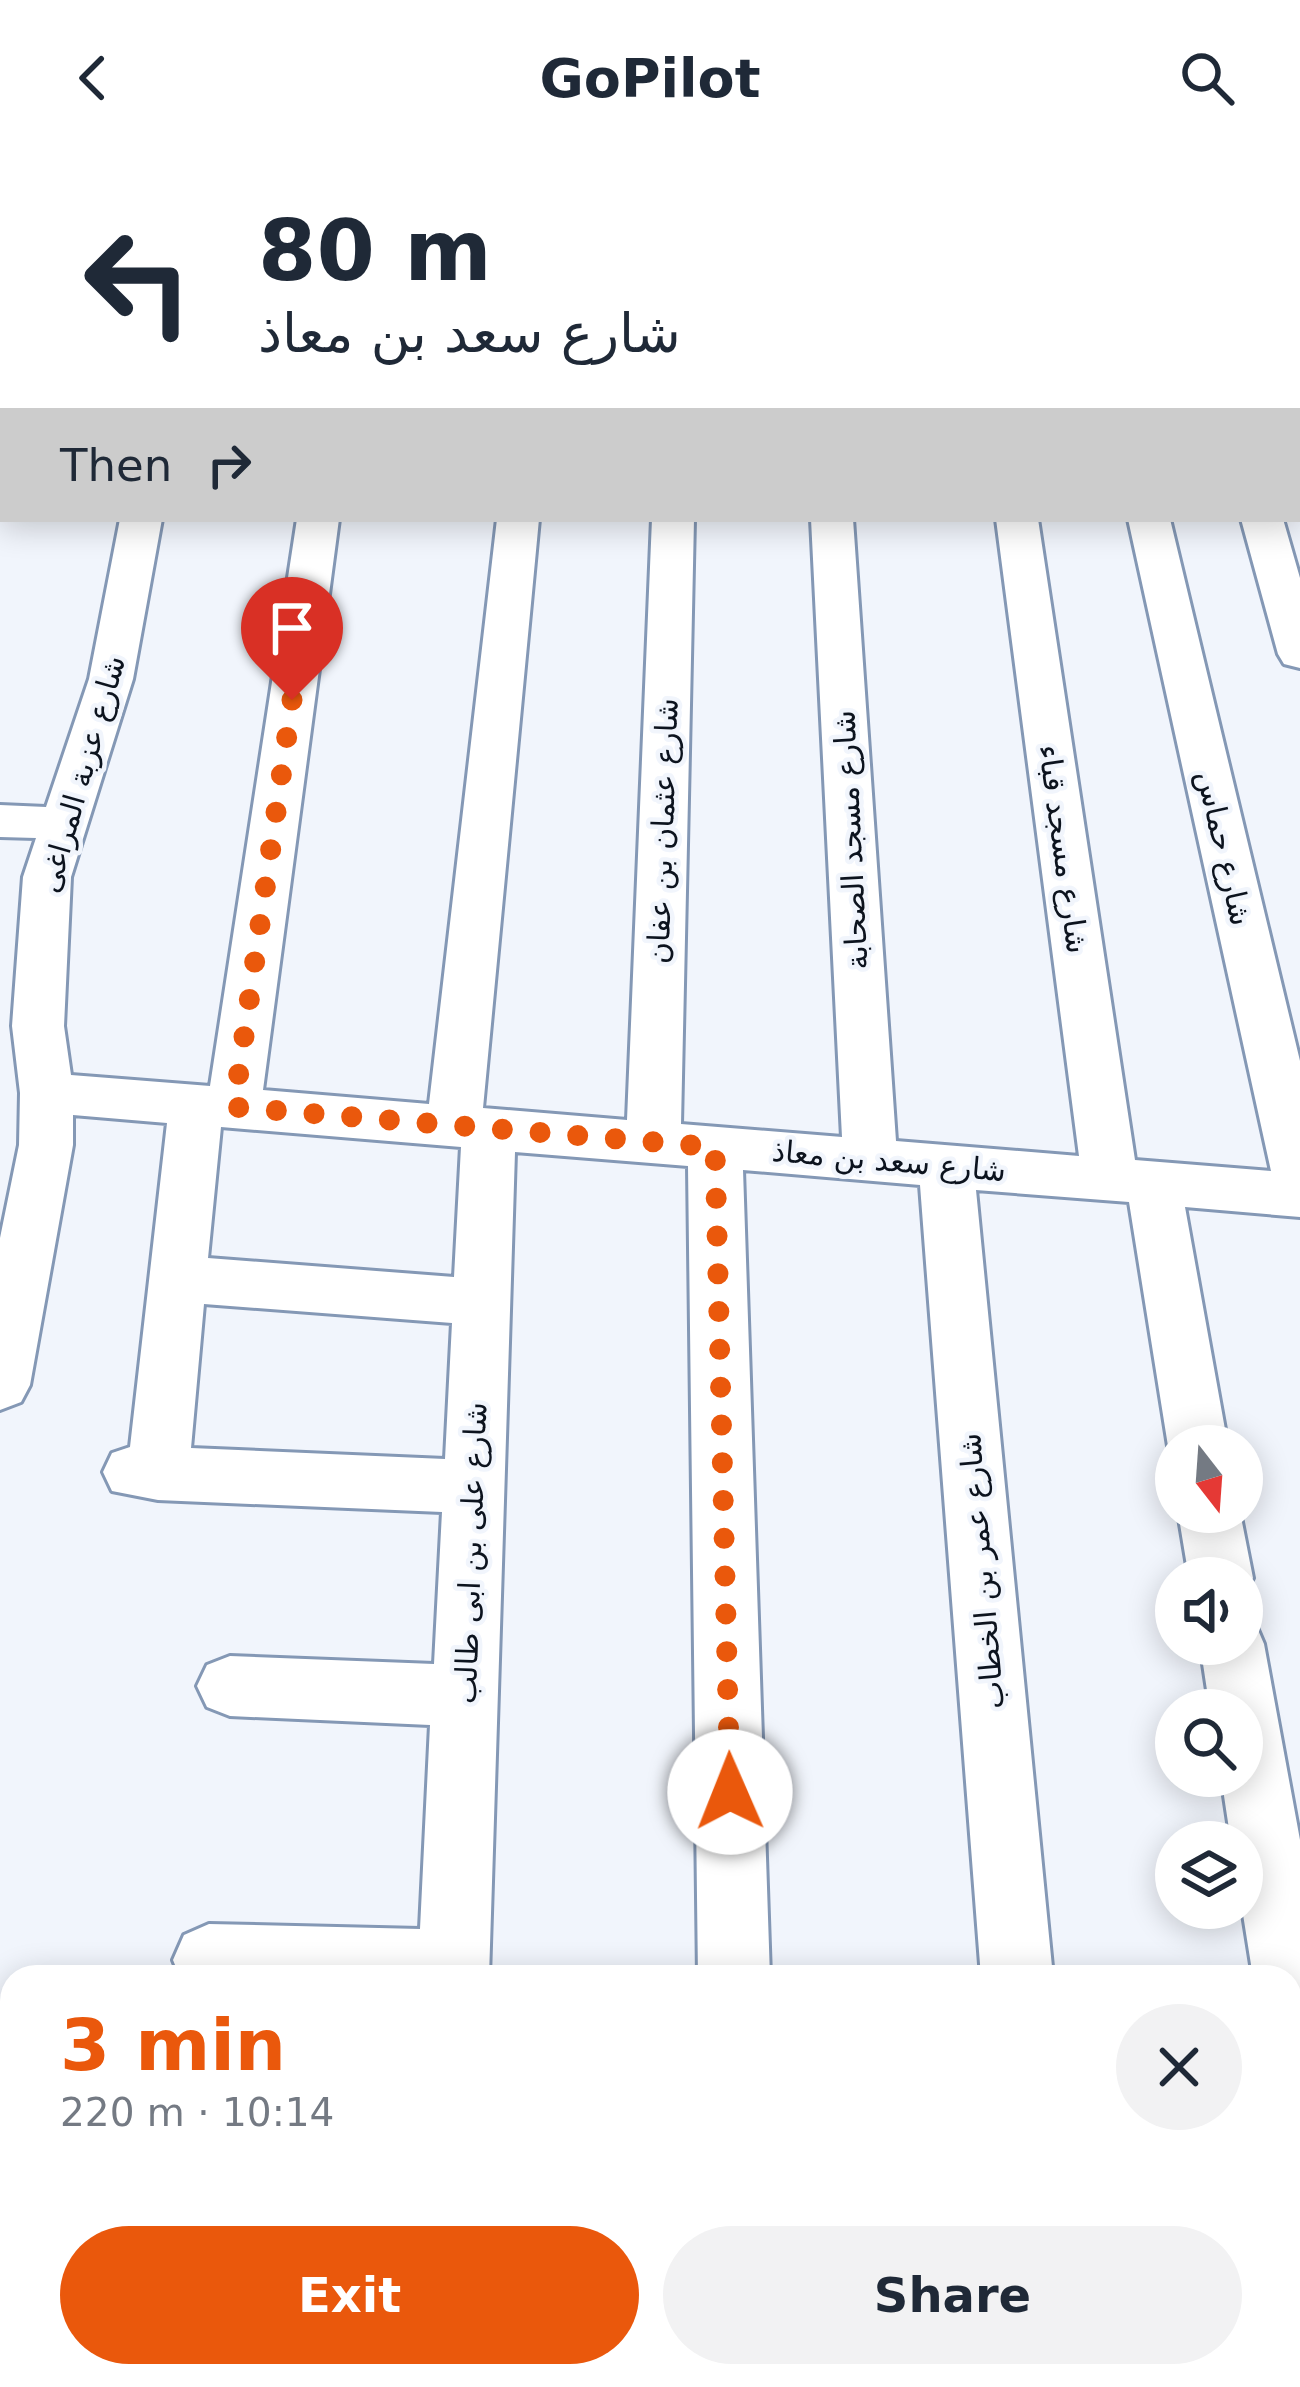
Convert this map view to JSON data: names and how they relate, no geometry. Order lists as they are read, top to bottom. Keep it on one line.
{"streets":{"street":["شارع عزبة المراغى","شارع عثمان بن عفان","شارع مسجد الصحابة","شارع حماس","شارع مسجد قباء","شارع سعد بن معاذ","شارع على بن ابى طالب","شارع عمر بن الخطاب"]},"crossings":[["شارع عزبة المراغى","شارع سعد بن معاذ"],["شارع عثمان بن عفان","شارع سعد بن معاذ"],["شارع مسجد الصحابة","شارع سعد بن معاذ"],["شارع مسجد قباء","شارع سعد بن معاذ"],["شارع سعد بن معاذ","شارع على بن ابى طالب"],["شارع سعد بن معاذ","شارع عمر بن الخطاب"]],"north":"bottom","page":{"header":"GoPilot","turn":["80 m","شارع سعد بن معاذ"],"then":"Then","heading":["3 min","220 m · 10:14"],"buttons":["Exit","Share"]}}
